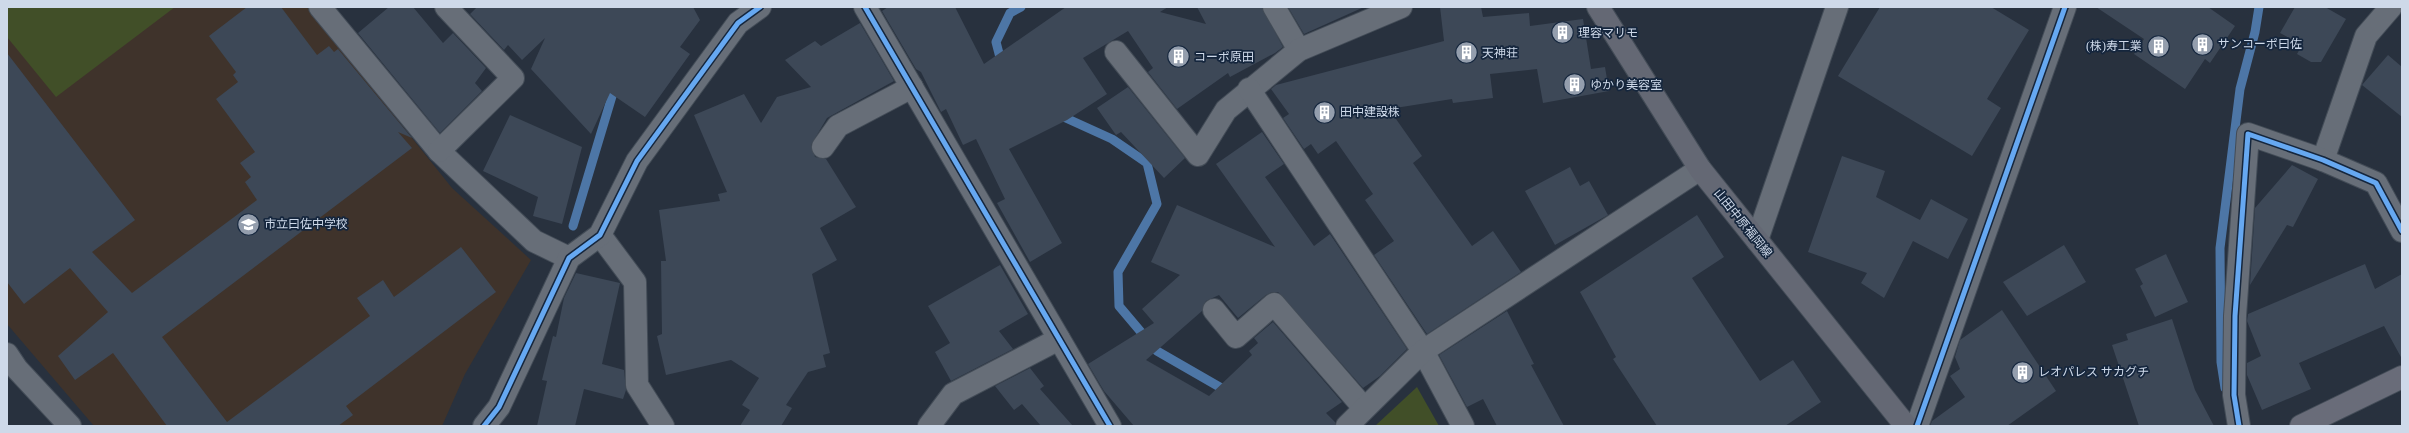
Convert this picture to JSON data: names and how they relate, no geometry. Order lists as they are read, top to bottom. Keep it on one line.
{"streets":{"main road":["山田中原福岡線"]},"places":{"building":["理容マリモ","サンコーポ曰佐","(株)寿工業","天神荘","コーポ原田","ゆかり美容室","田中建設株","レオパレス サカグチ"],"school or university":["市立曰佐中学校"]}}
